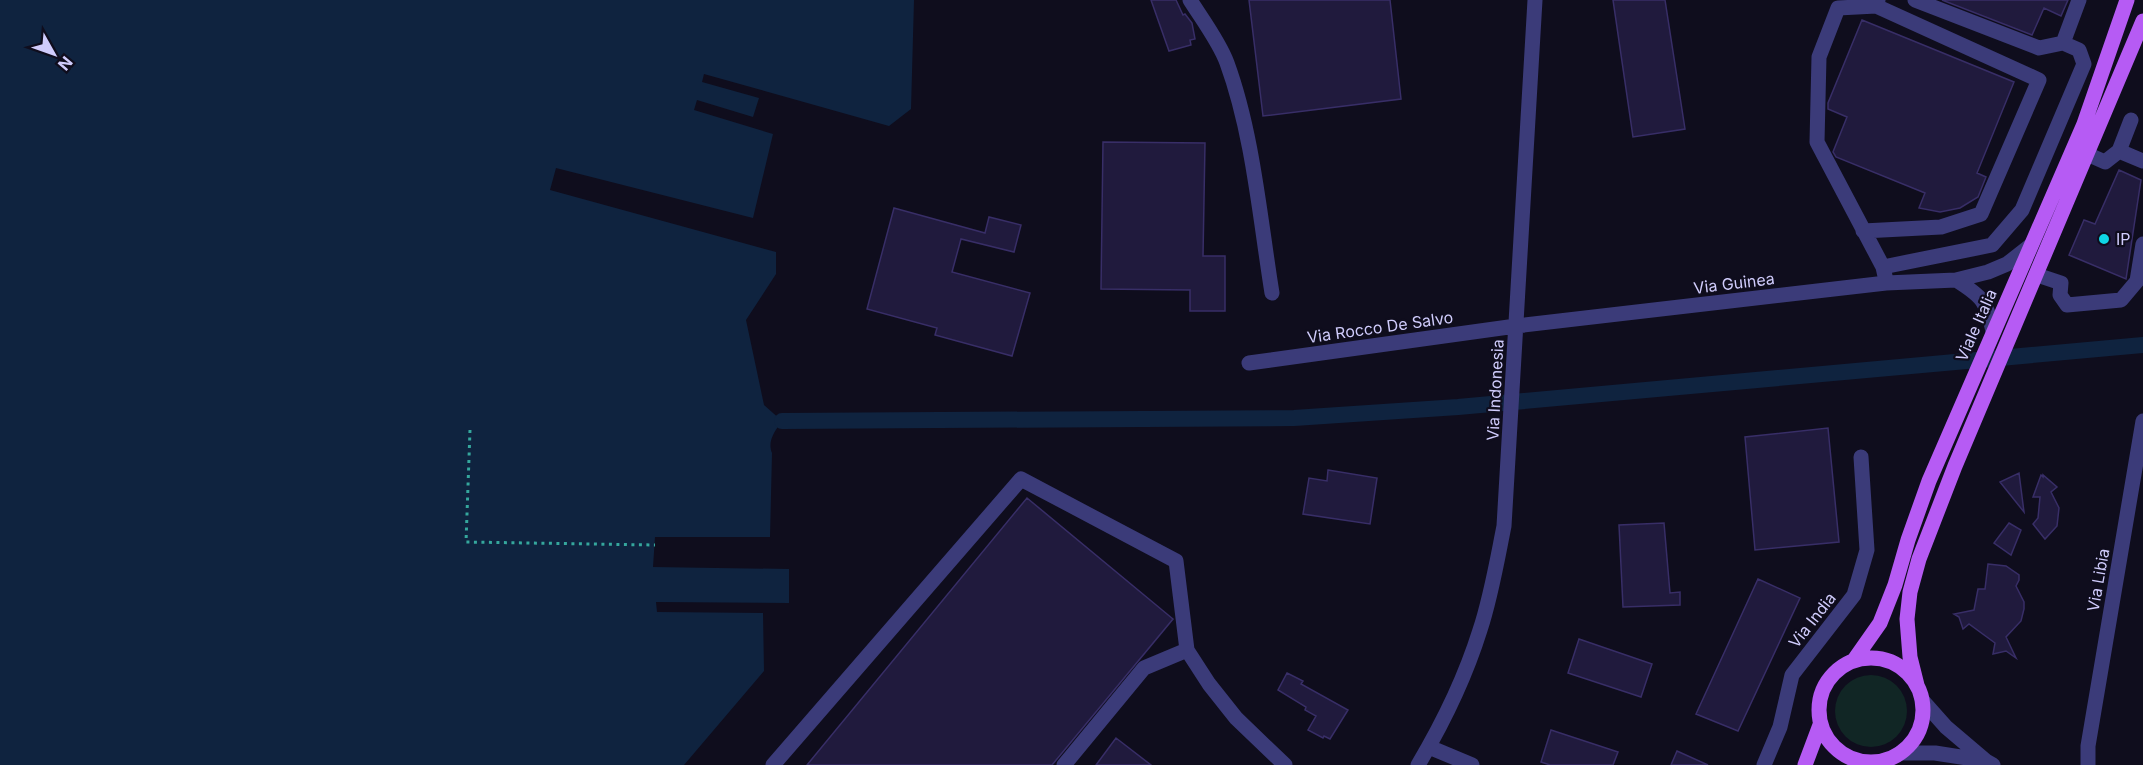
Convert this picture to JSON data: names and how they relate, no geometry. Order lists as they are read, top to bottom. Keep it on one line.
{"streets":{"main road":["Viale Italia"],"street":["Via Guinea","Via Rocco De Salvo","Via Indonesia","Via Libia","Via India"]},"crossings":[["Via Guinea","Viale Italia"],["Via Guinea","Via Rocco De Salvo"],["Via Guinea","Via Indonesia"],["Via Rocco De Salvo","Via Indonesia"]],"places":["IP"],"north":"bottom right"}
